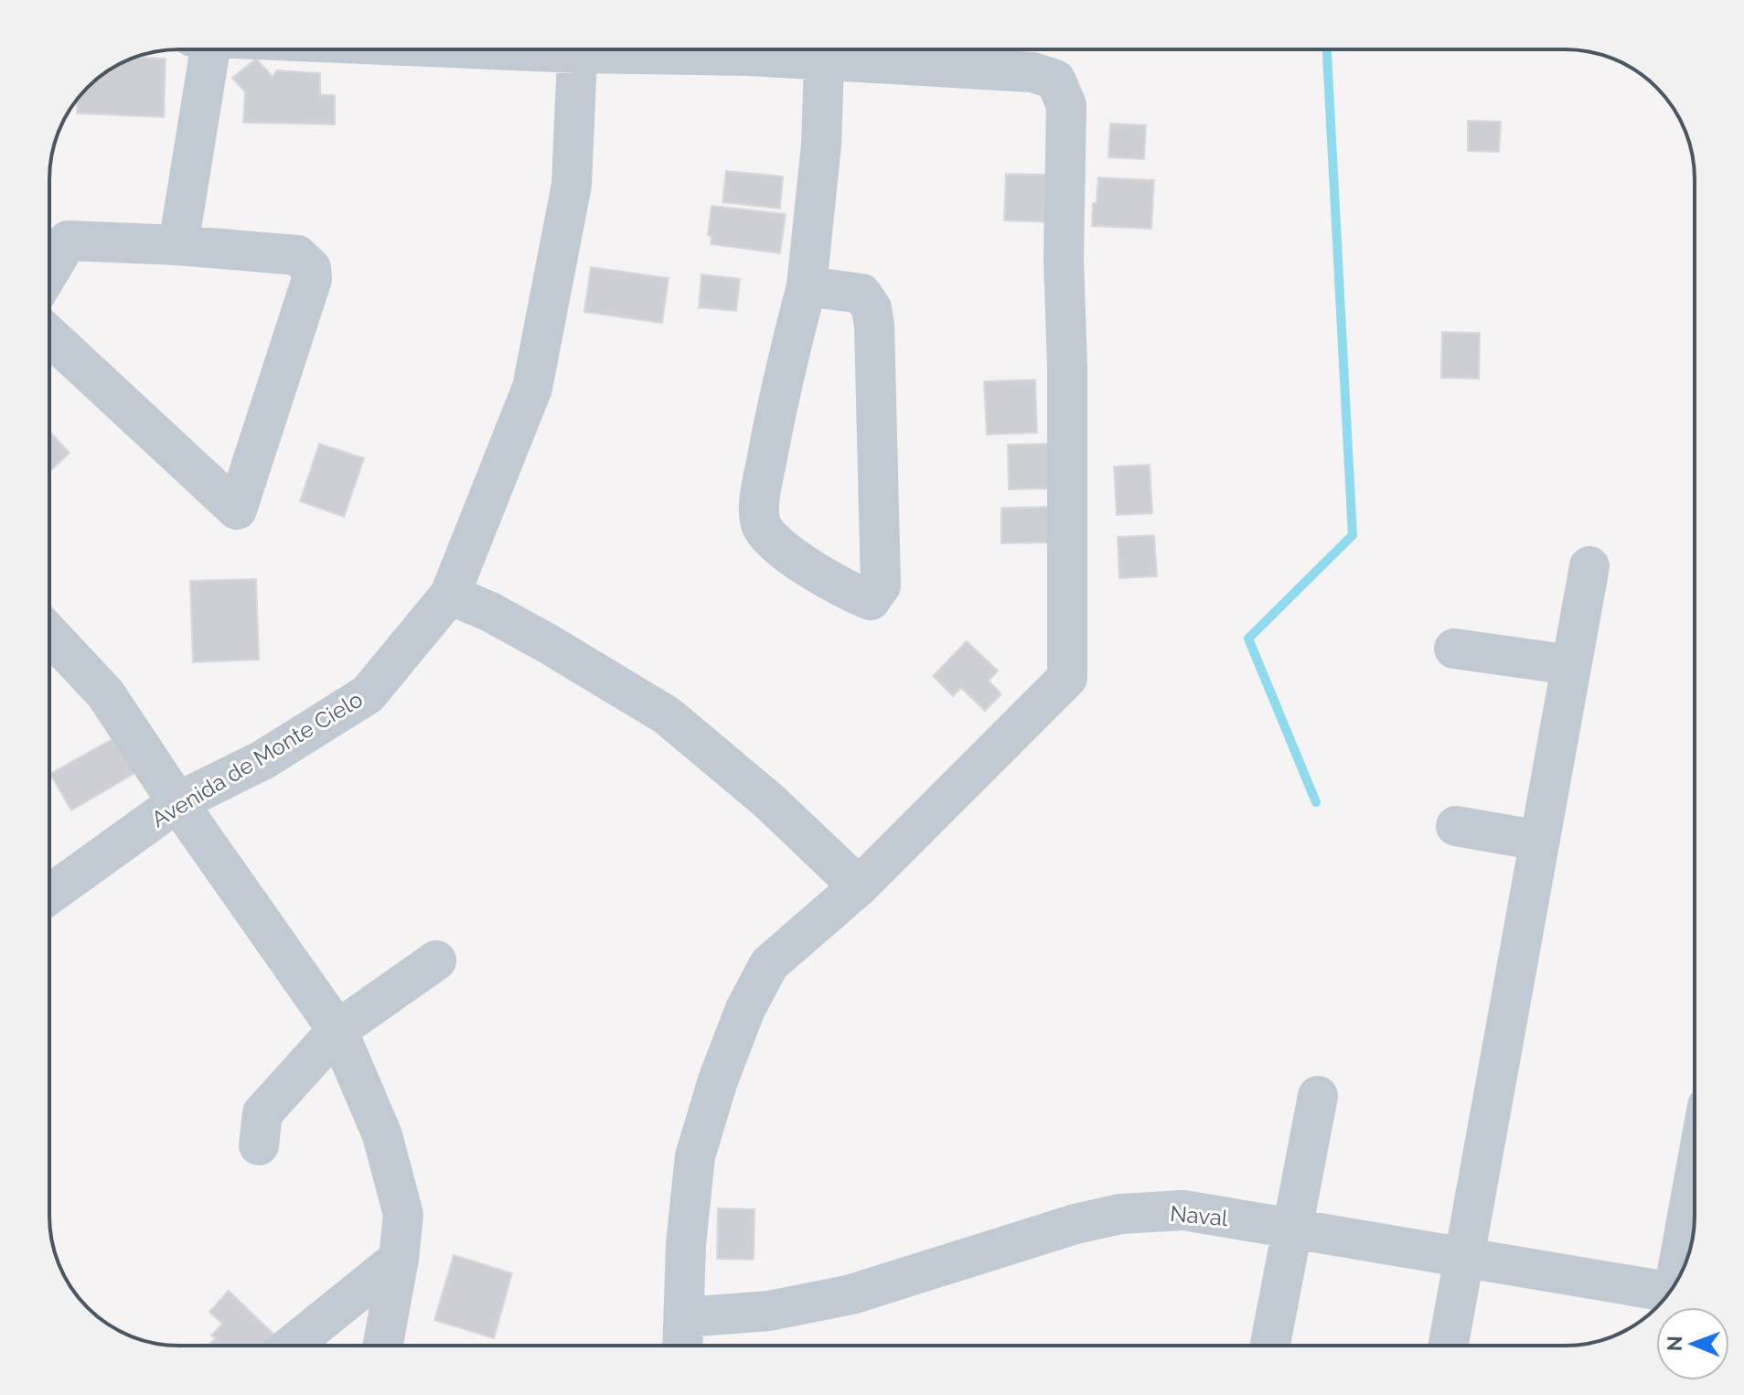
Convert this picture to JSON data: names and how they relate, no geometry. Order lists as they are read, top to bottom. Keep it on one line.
{"streets":{"street":["Avenida de Monte Cielo","Naval"]},"north":"left"}
